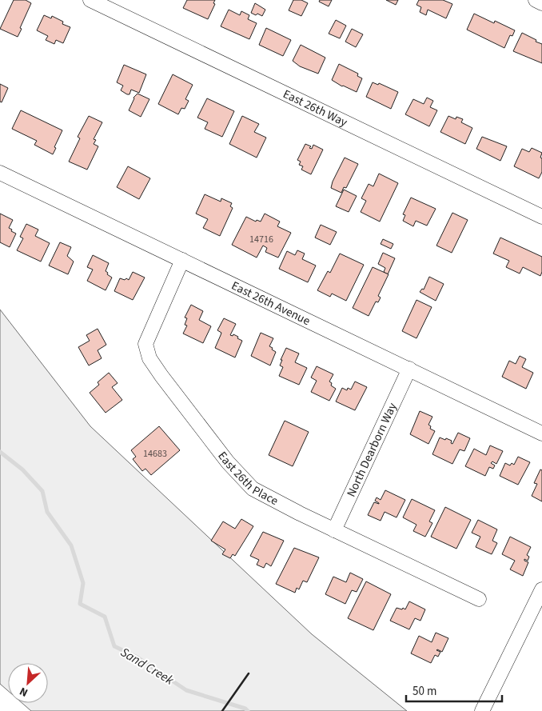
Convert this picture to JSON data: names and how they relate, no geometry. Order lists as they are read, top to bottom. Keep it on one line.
{"streets":{"street":["East 26th Way","East 26th Avenue","North Dearborn Way","East 26th Place"]},"crossings":[["East 26th Avenue","North Dearborn Way"],["East 26th Avenue","East 26th Place"],["North Dearborn Way","East 26th Place"]],"water":["Sand Creek"],"house_numbers":["14716","14683"],"scale_bar":"50 m","north":"bottom left"}
